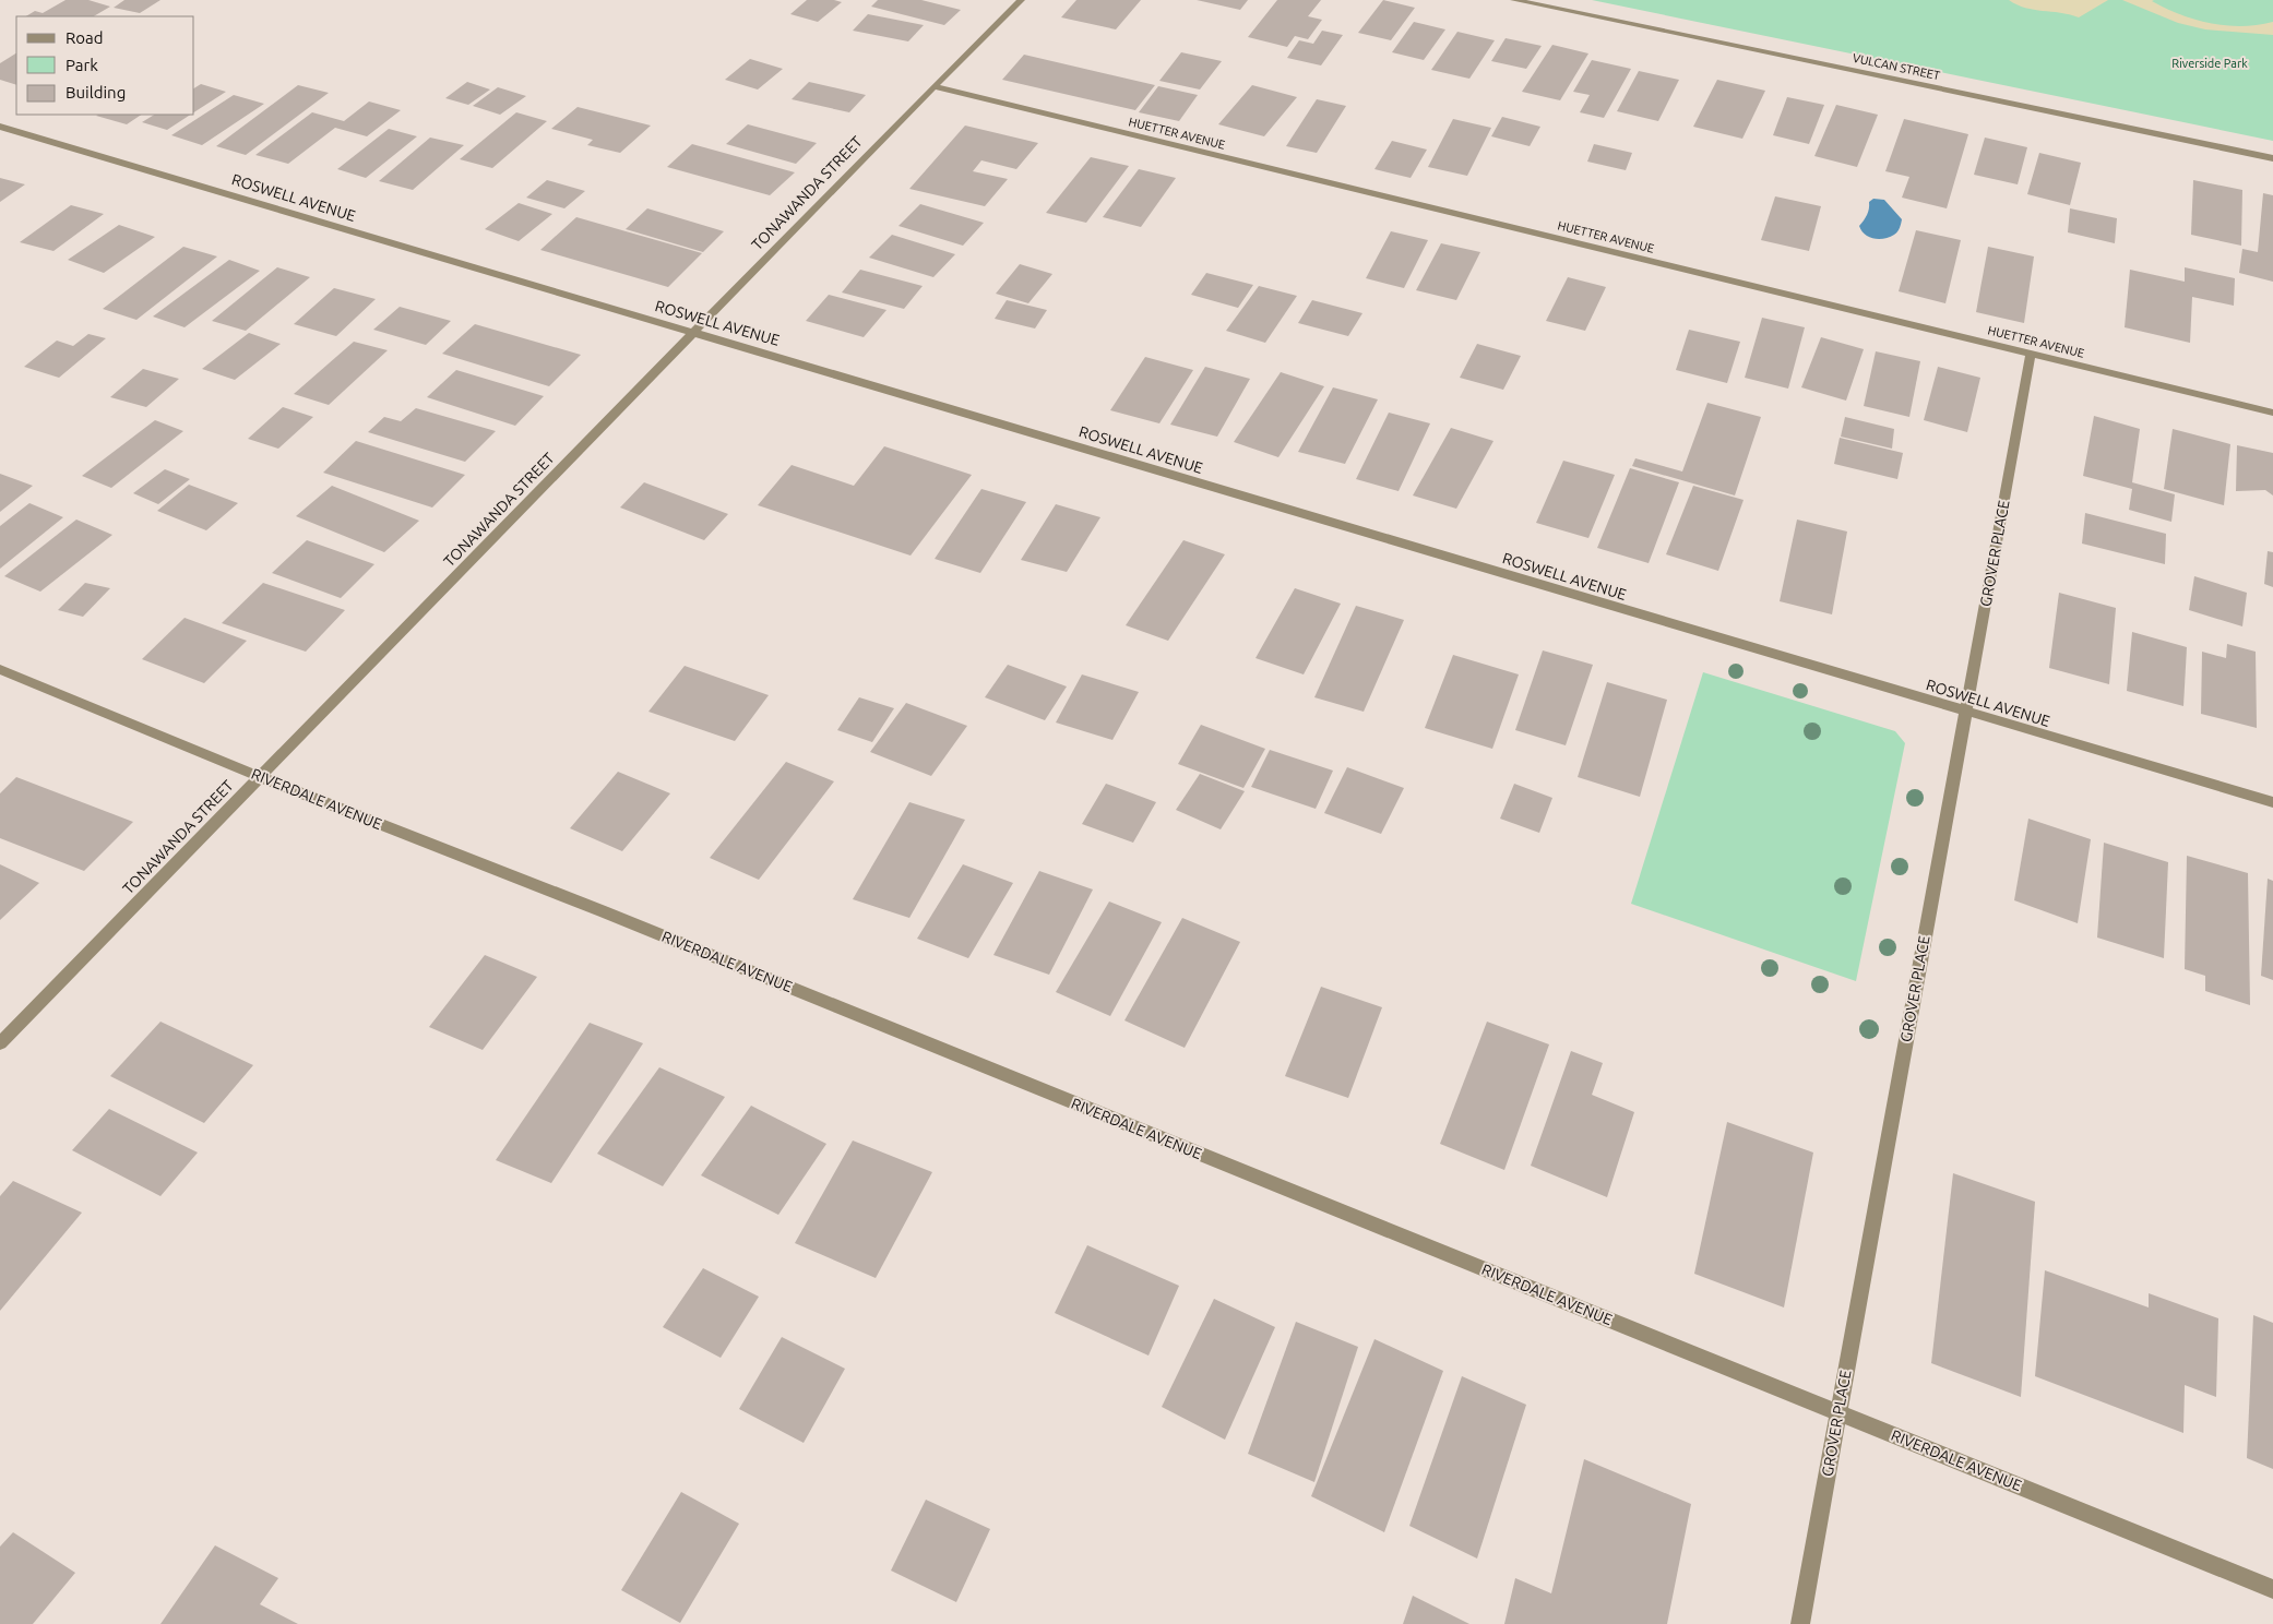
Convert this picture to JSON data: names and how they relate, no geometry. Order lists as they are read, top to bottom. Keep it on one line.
{"streets":{"street":["VULCAN STREET","HUETTER AVENUE","TONAWANDA STREET","ROSWELL AVENUE","GROVER PLACE","RIVERDALE AVENUE"]},"crossings":[["HUETTER AVENUE","TONAWANDA STREET"],["HUETTER AVENUE","GROVER PLACE"],["TONAWANDA STREET","ROSWELL AVENUE"],["TONAWANDA STREET","RIVERDALE AVENUE"],["ROSWELL AVENUE","GROVER PLACE"],["GROVER PLACE","RIVERDALE AVENUE"]],"parks":["Riverside Park"],"legend":["Road","Park","Building"]}
